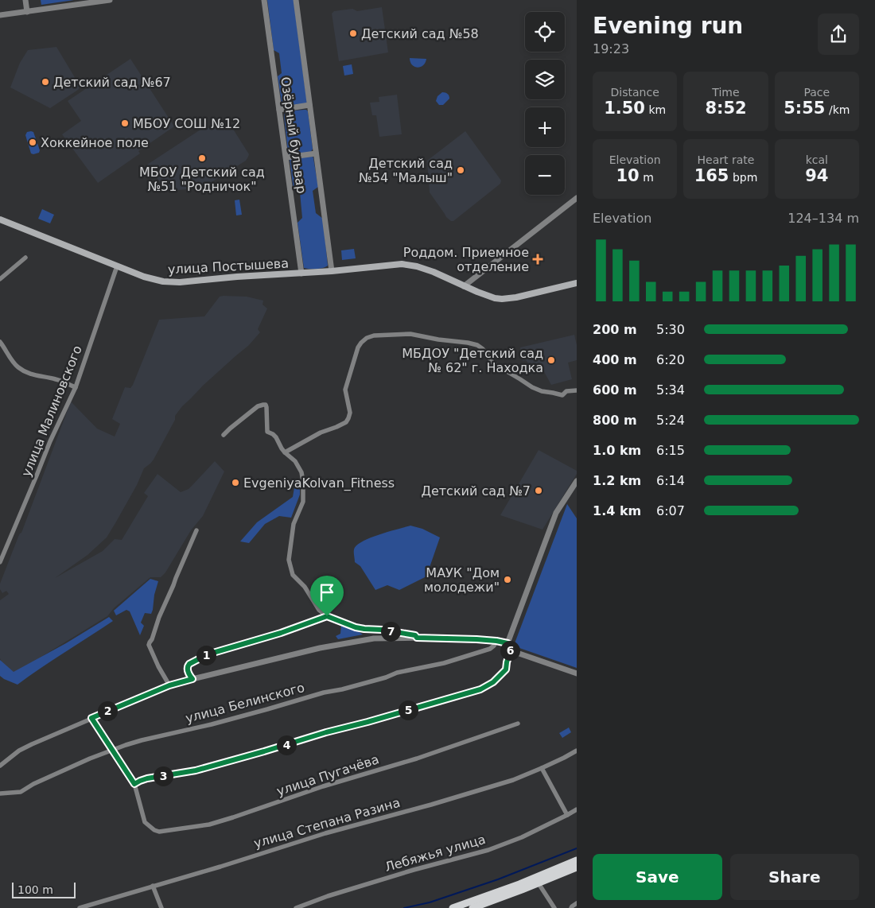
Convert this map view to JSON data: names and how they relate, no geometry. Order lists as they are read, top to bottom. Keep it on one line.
{"streets":{"main road":["улица Постышева"],"street":["Озёрный бульвар","улица Малиновского","улица Белинского","улица Пугачёва","улица Степана Разина","Лебяжья улица"]},"crossings":[["Озёрный бульвар","улица Постышева"],["улица Постышева","улица Малиновского"]],"places":{"other":["Детский сад №58","Детский сад №67","МБОУ СОШ №12","Хоккейное поле","МБОУ Детский сад №51 \"Родничок\"","Детский сад №54 \"Малыш\"","МБДОУ \"Детский сад № 62\" г. Находка","EvgeniyaKolvan_Fitness","Детский сад №7","МАУК \"Дом молодежи\""],"health":["Роддом. Приемное отделение"]},"scale_bar":"100 m","page":{"heading":["Evening run","19:23"],"map_buttons":["+","−"],"stats":[["Distance","1.50 km"],["Time","8:52"],["Pace","5:55 /km"],["Elevation","10 m"],["Heart rate","165 bpm"],["kcal","94"]],"chart":["Elevation","124–134 m"],"list":[{"name":"200 m","note":"5:30"},{"name":"400 m","note":"6:20"},{"name":"600 m","note":"5:34"},{"name":"800 m","note":"5:24"},{"name":"1.0 km","note":"6:15"},{"name":"1.2 km","note":"6:14"},{"name":"1.4 km","note":"6:07"}],"pins":["7","6","1","5","2","4","3"],"buttons":["Save","Share"],"scale":"100 m"}}
